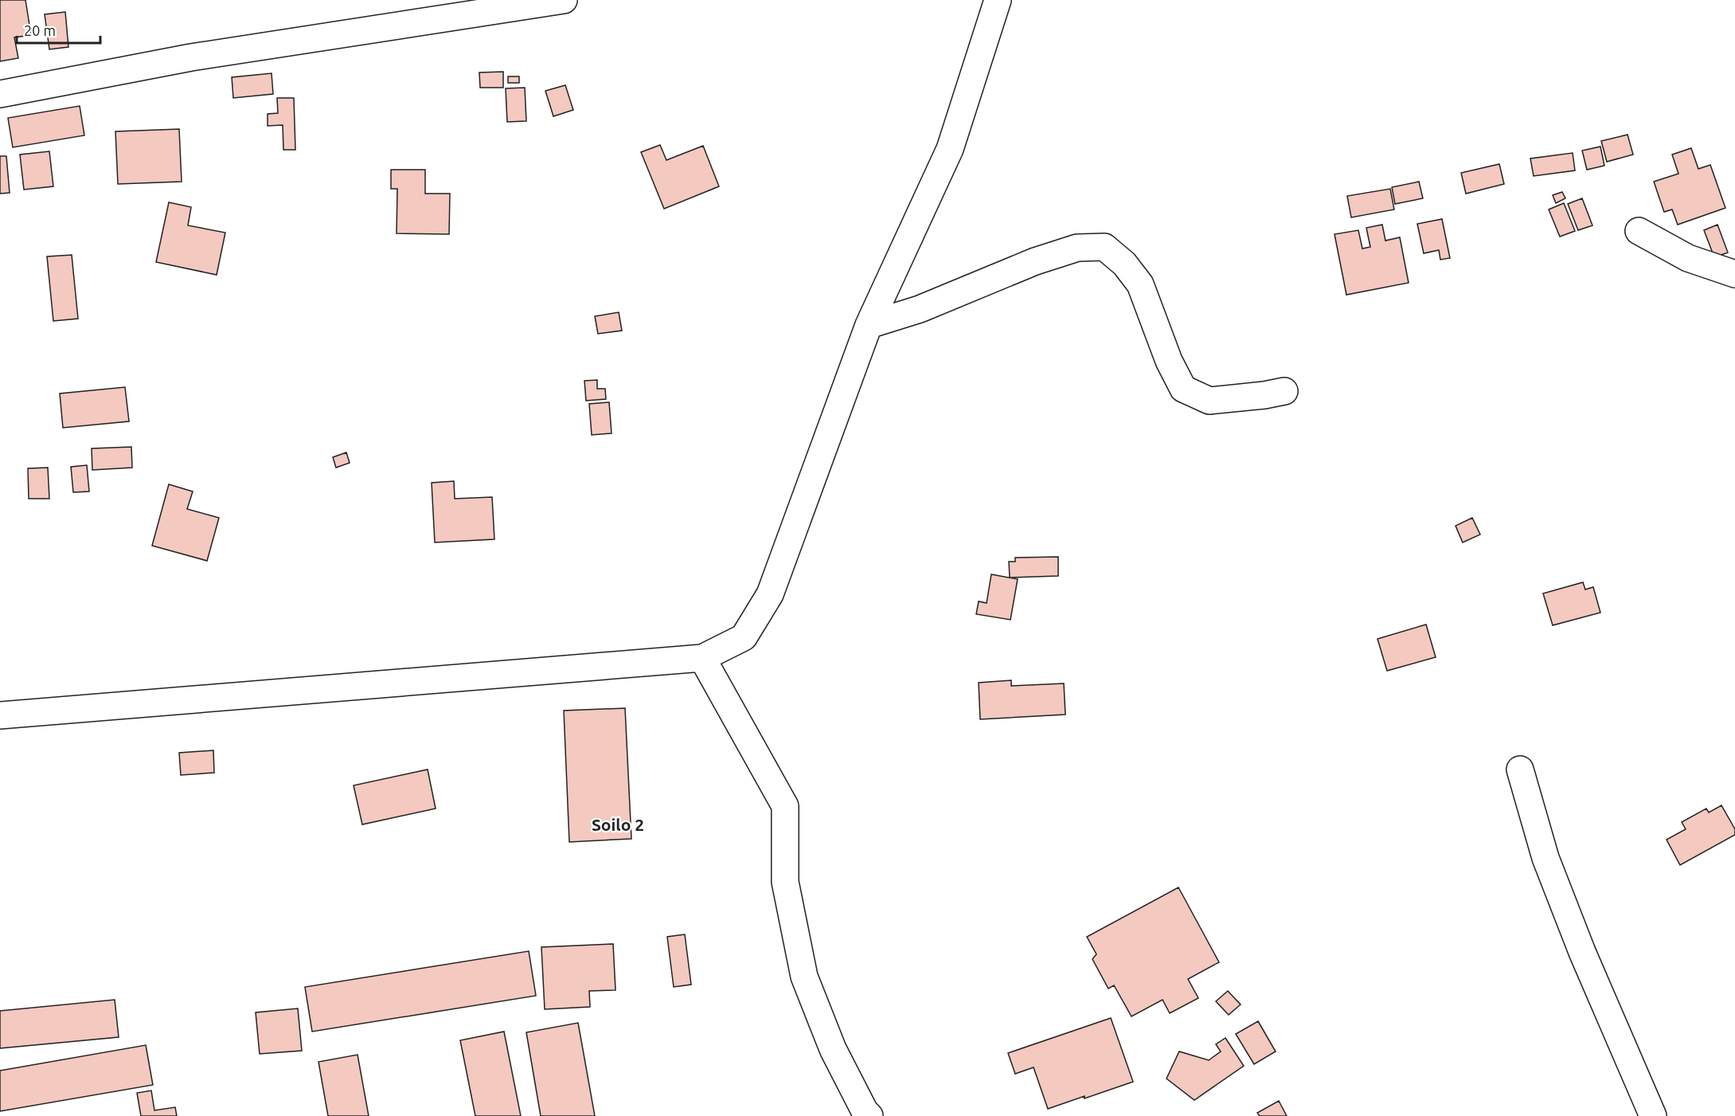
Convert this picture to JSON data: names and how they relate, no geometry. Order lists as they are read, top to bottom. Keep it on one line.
{"districts":["Soilo 2"],"scale_bar":"20 m"}
